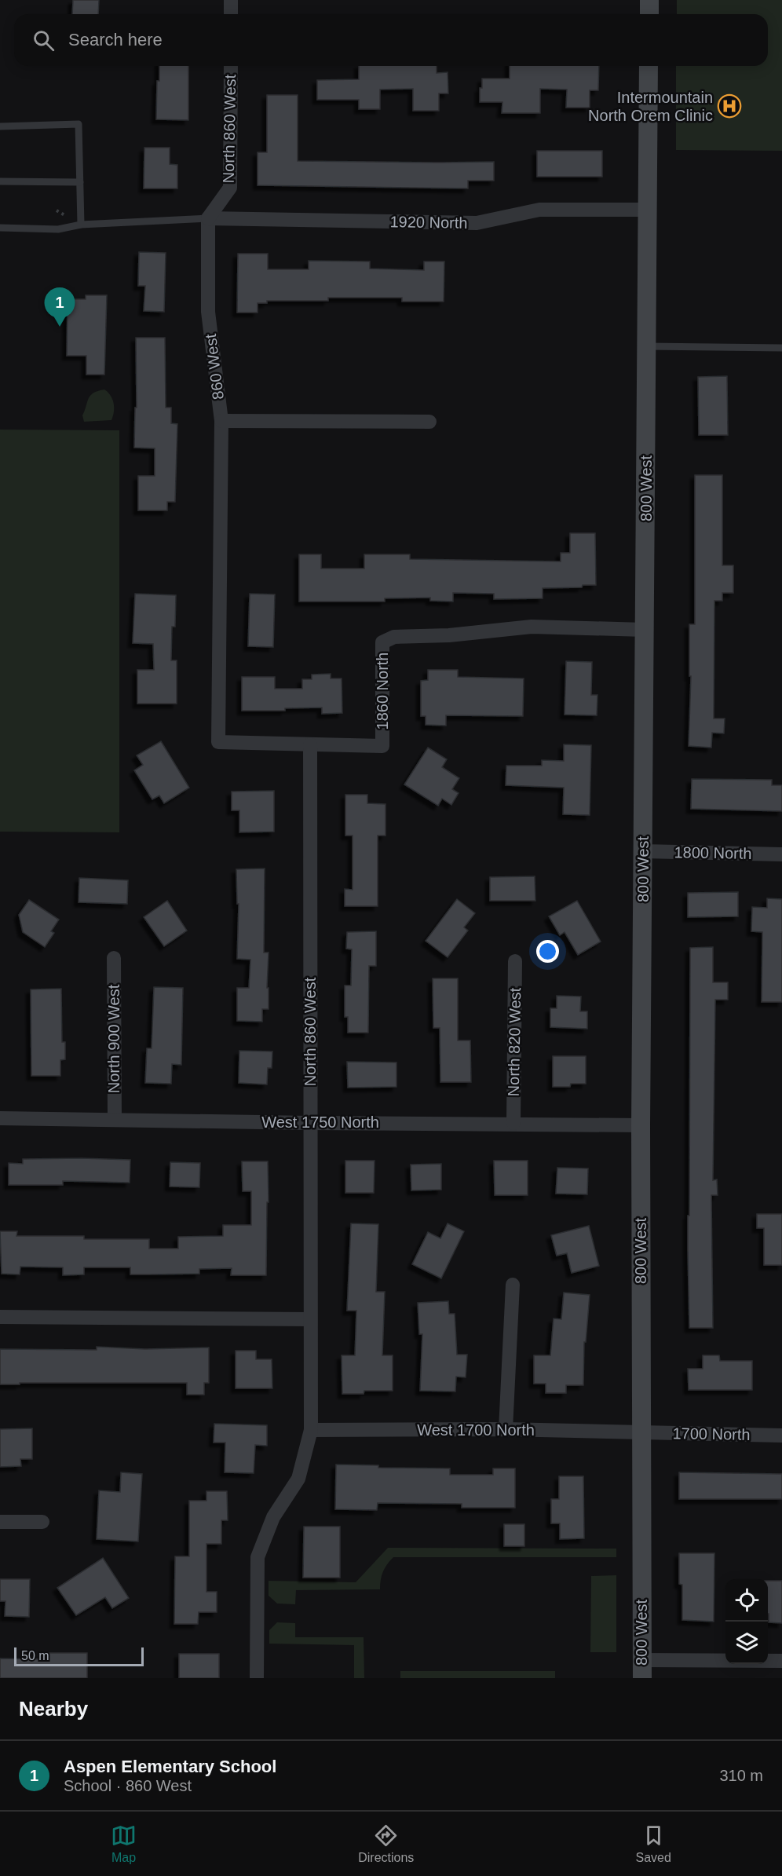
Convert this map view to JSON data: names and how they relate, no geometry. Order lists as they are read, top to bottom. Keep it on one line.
{"streets":{"street":["North 860 West","1920 North","860 West","800 West","1860 North","1800 North","North 900 West","North 820 West","West 1750 North","West 1700 North","1700 North"]},"crossings":[["North 860 West","1920 North"],["North 860 West","860 West"],["North 860 West","1860 North"],["North 860 West","West 1750 North"],["North 860 West","West 1700 North"],["1920 North","860 West"],["1920 North","800 West"],["860 West","1860 North"],["800 West","1860 North"],["800 West","1800 North"],["800 West","West 1750 North"],["800 West","West 1700 North"],["800 West","1700 North"],["North 900 West","West 1750 North"],["North 820 West","West 1750 North"],["West 1700 North","1700 North"]],"places":{"hospital":["Intermountain North Orem Clinic"]},"scale_bar":"50 m","page":{"search":"Search here","pins":"1","scale":"50 m","heading":"Nearby","list":[{"mark":"1","name":"Aspen Elementary School","note":"School · 860 West","value":"310 m"}],"nav":["Map","Directions","Saved"]}}
